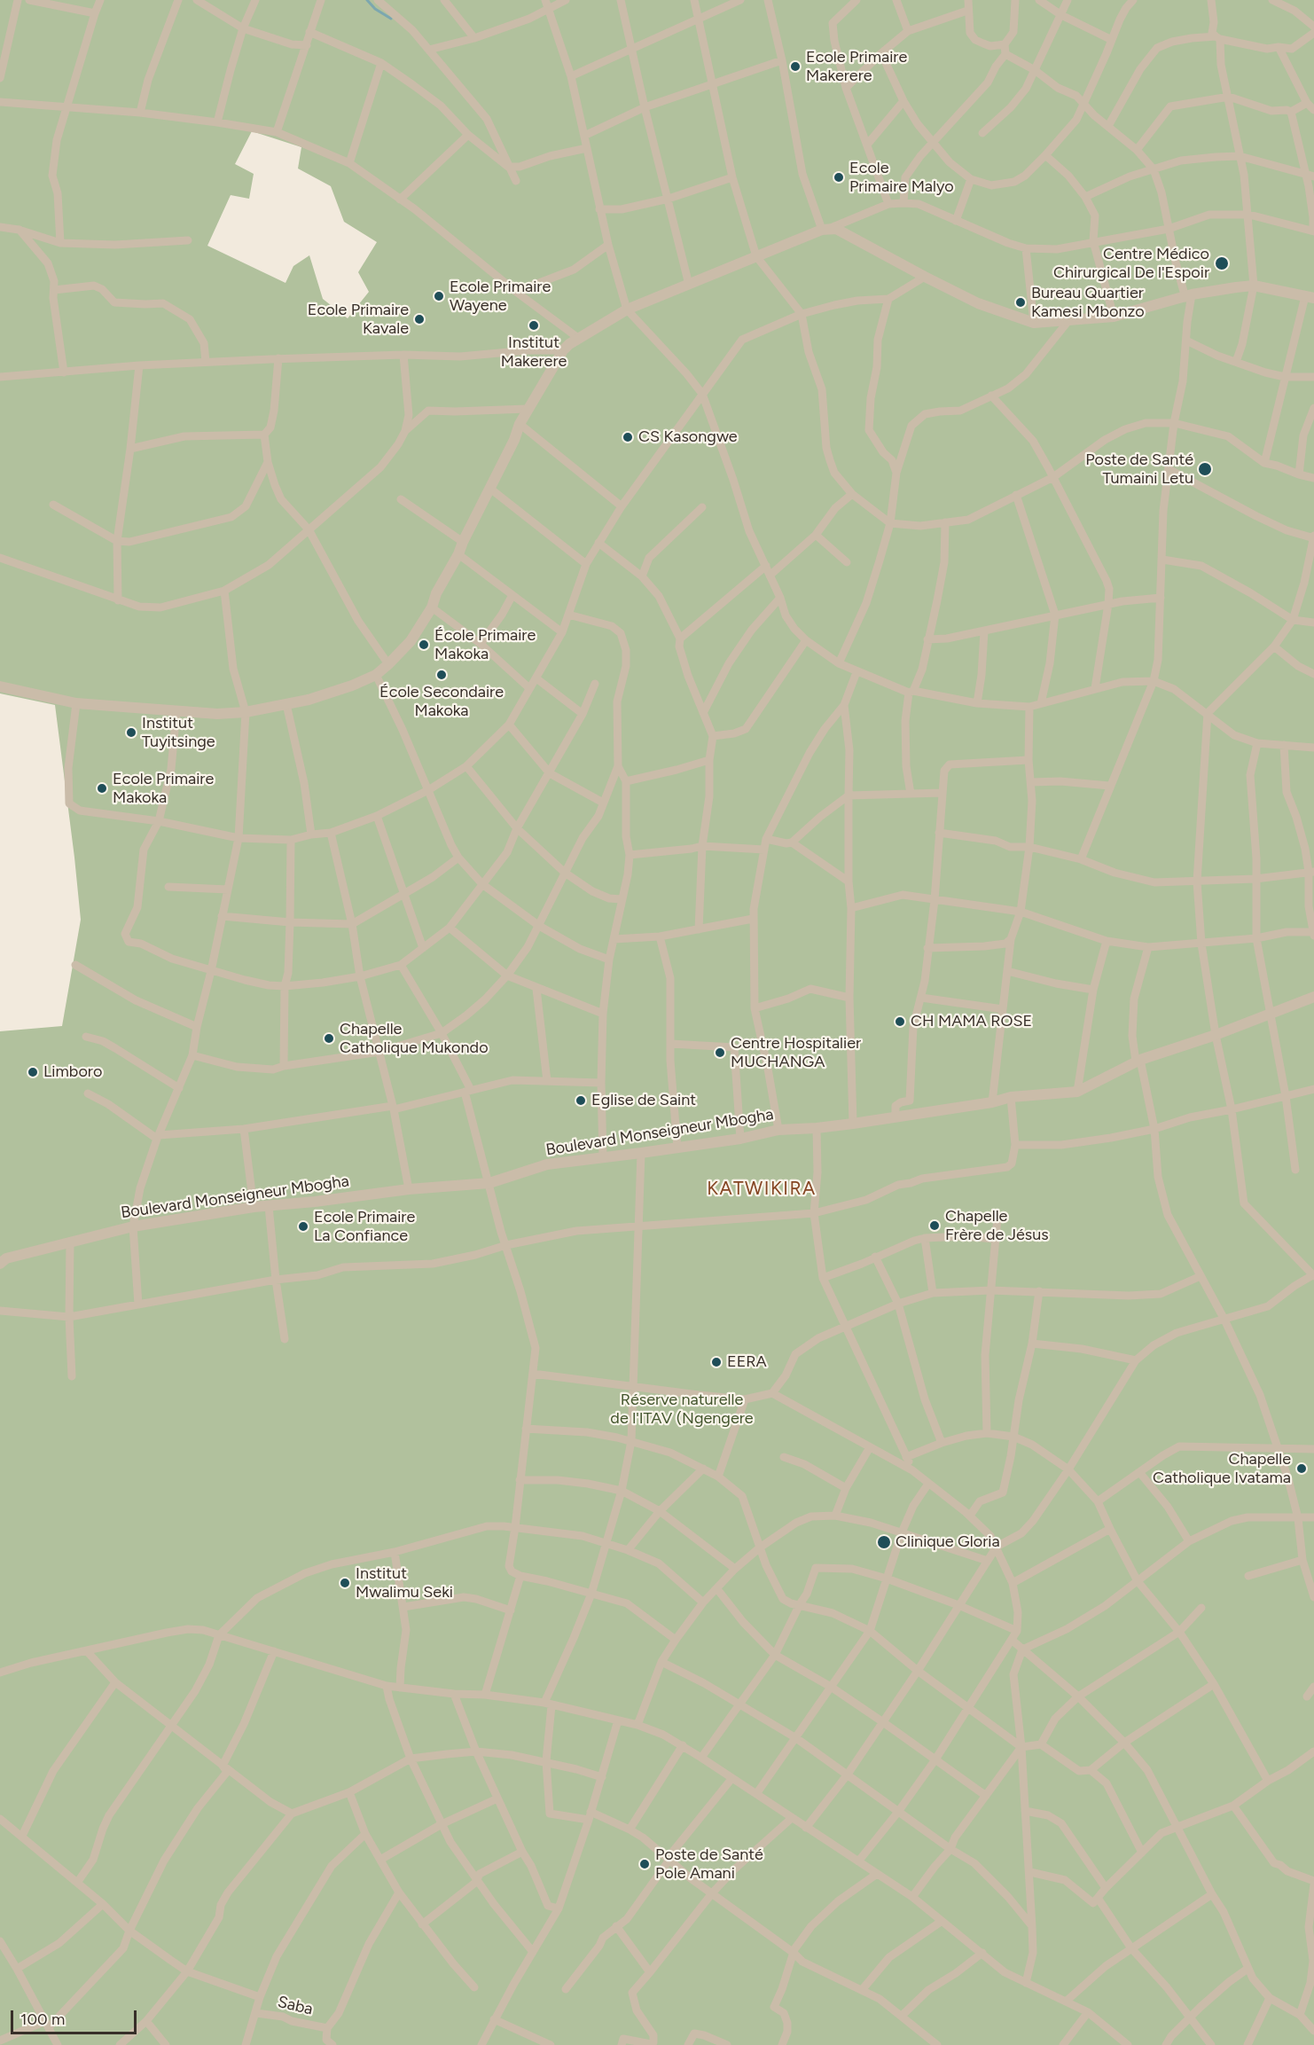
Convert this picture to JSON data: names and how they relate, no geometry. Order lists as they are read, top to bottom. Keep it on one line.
{"streets":{"street":["Boulevard Monseigneur Mbogha","Saba"]},"districts":["KATWIKIRA"],"parks":["Réserve naturelle de l'ITAV (Ngengere"],"places":["Ecole Primaire Makerere","Ecole Primaire Malyo","Centre Médico Chirurgical De l'Espoir","Ecole Primaire Wayene","Bureau Quartier Kamesi Mbonzo","Ecole Primaire Kavale","Institut Makerere","CS Kasongwe","Poste de Santé Tumaini Letu","École Primaire Makoka","École Secondaire Makoka","Institut Tuyitsinge","Ecole Primaire Makoka","CH MAMA ROSE","Chapelle Catholique Mukondo","Centre Hospitalier MUCHANGA","Limboro","Eglise de Saint","Chapelle Frère de Jésus","Ecole Primaire La Confiance","EERA","Chapelle Catholique Ivatama","Clinique Gloria","Institut Mwalimu Seki","Poste de Santé Pole Amani"],"scale_bar":"100 m"}
